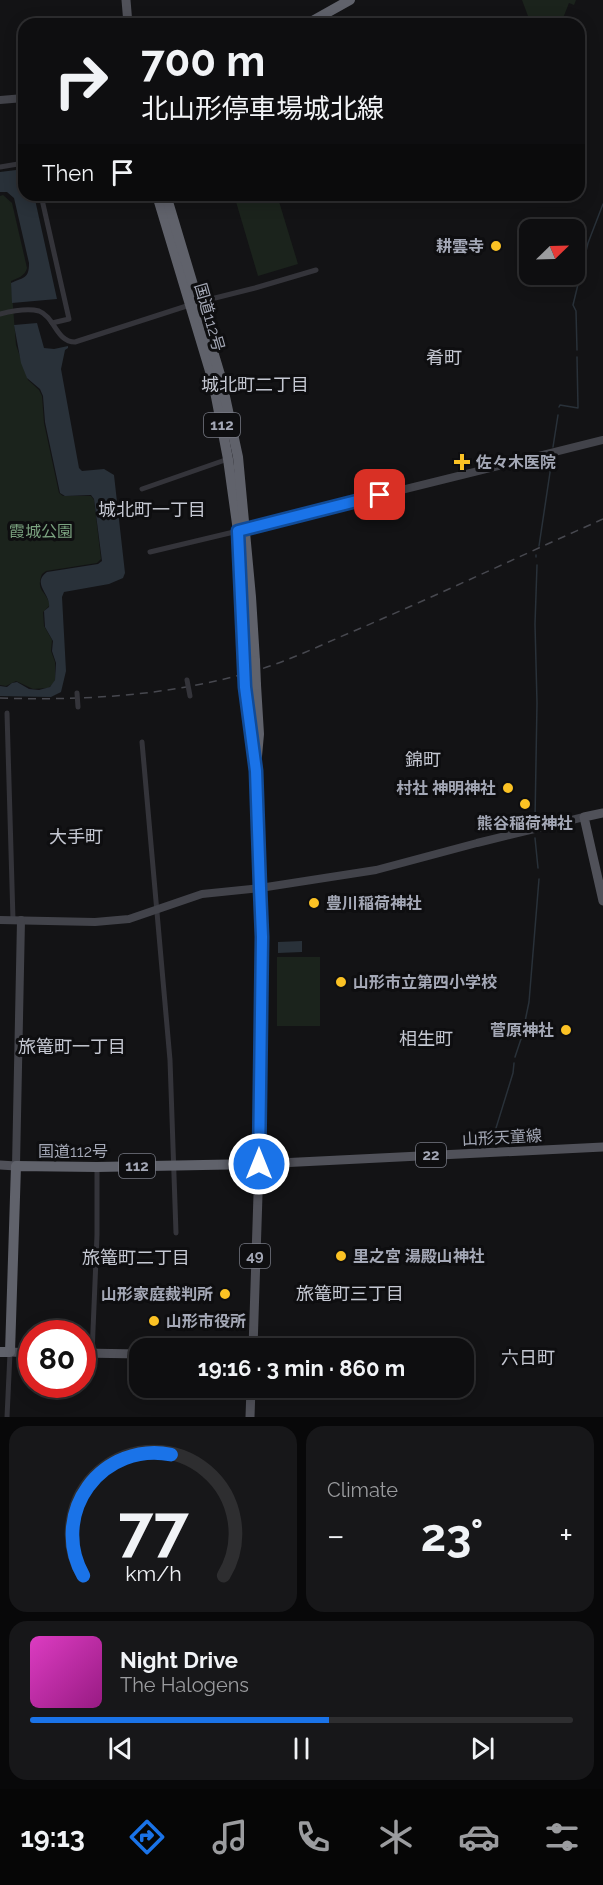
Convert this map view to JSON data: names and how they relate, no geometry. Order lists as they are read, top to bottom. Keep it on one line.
{"streets":{"highway":["国道112号","112"],"main road":["山形天童線","22","49"]},"crossings":[["国道112号","山形天童線"],["国道112号","49"],["山形天童線","49"]],"districts":["肴町","城北町二丁目","城北町一丁目","錦町","大手町","相生町","旅篭町一丁目","旅篭町二丁目","旅篭町三丁目","六日町"],"parks":["霞城公園"],"places":{"other":["耕雲寺","村社 神明神社","熊谷稲荷神社","豊川稲荷神社","山形市立第四小学校","菅原神社","里之宮 湯殿山神社","山形家庭裁判所","山形市役所"],"health":["佐々木医院"]},"north":"top right","page":{"turn":["700 m","北山形停車場城北線"],"then":"Then","limit":"80","trip":"19:16 · 3 min · 860 m","tile":"Climate","heat":["−","23°","+"],"song":["Night Drive","The Halogens"],"tabs":"19:13","gauge":["77","km/h"]}}
